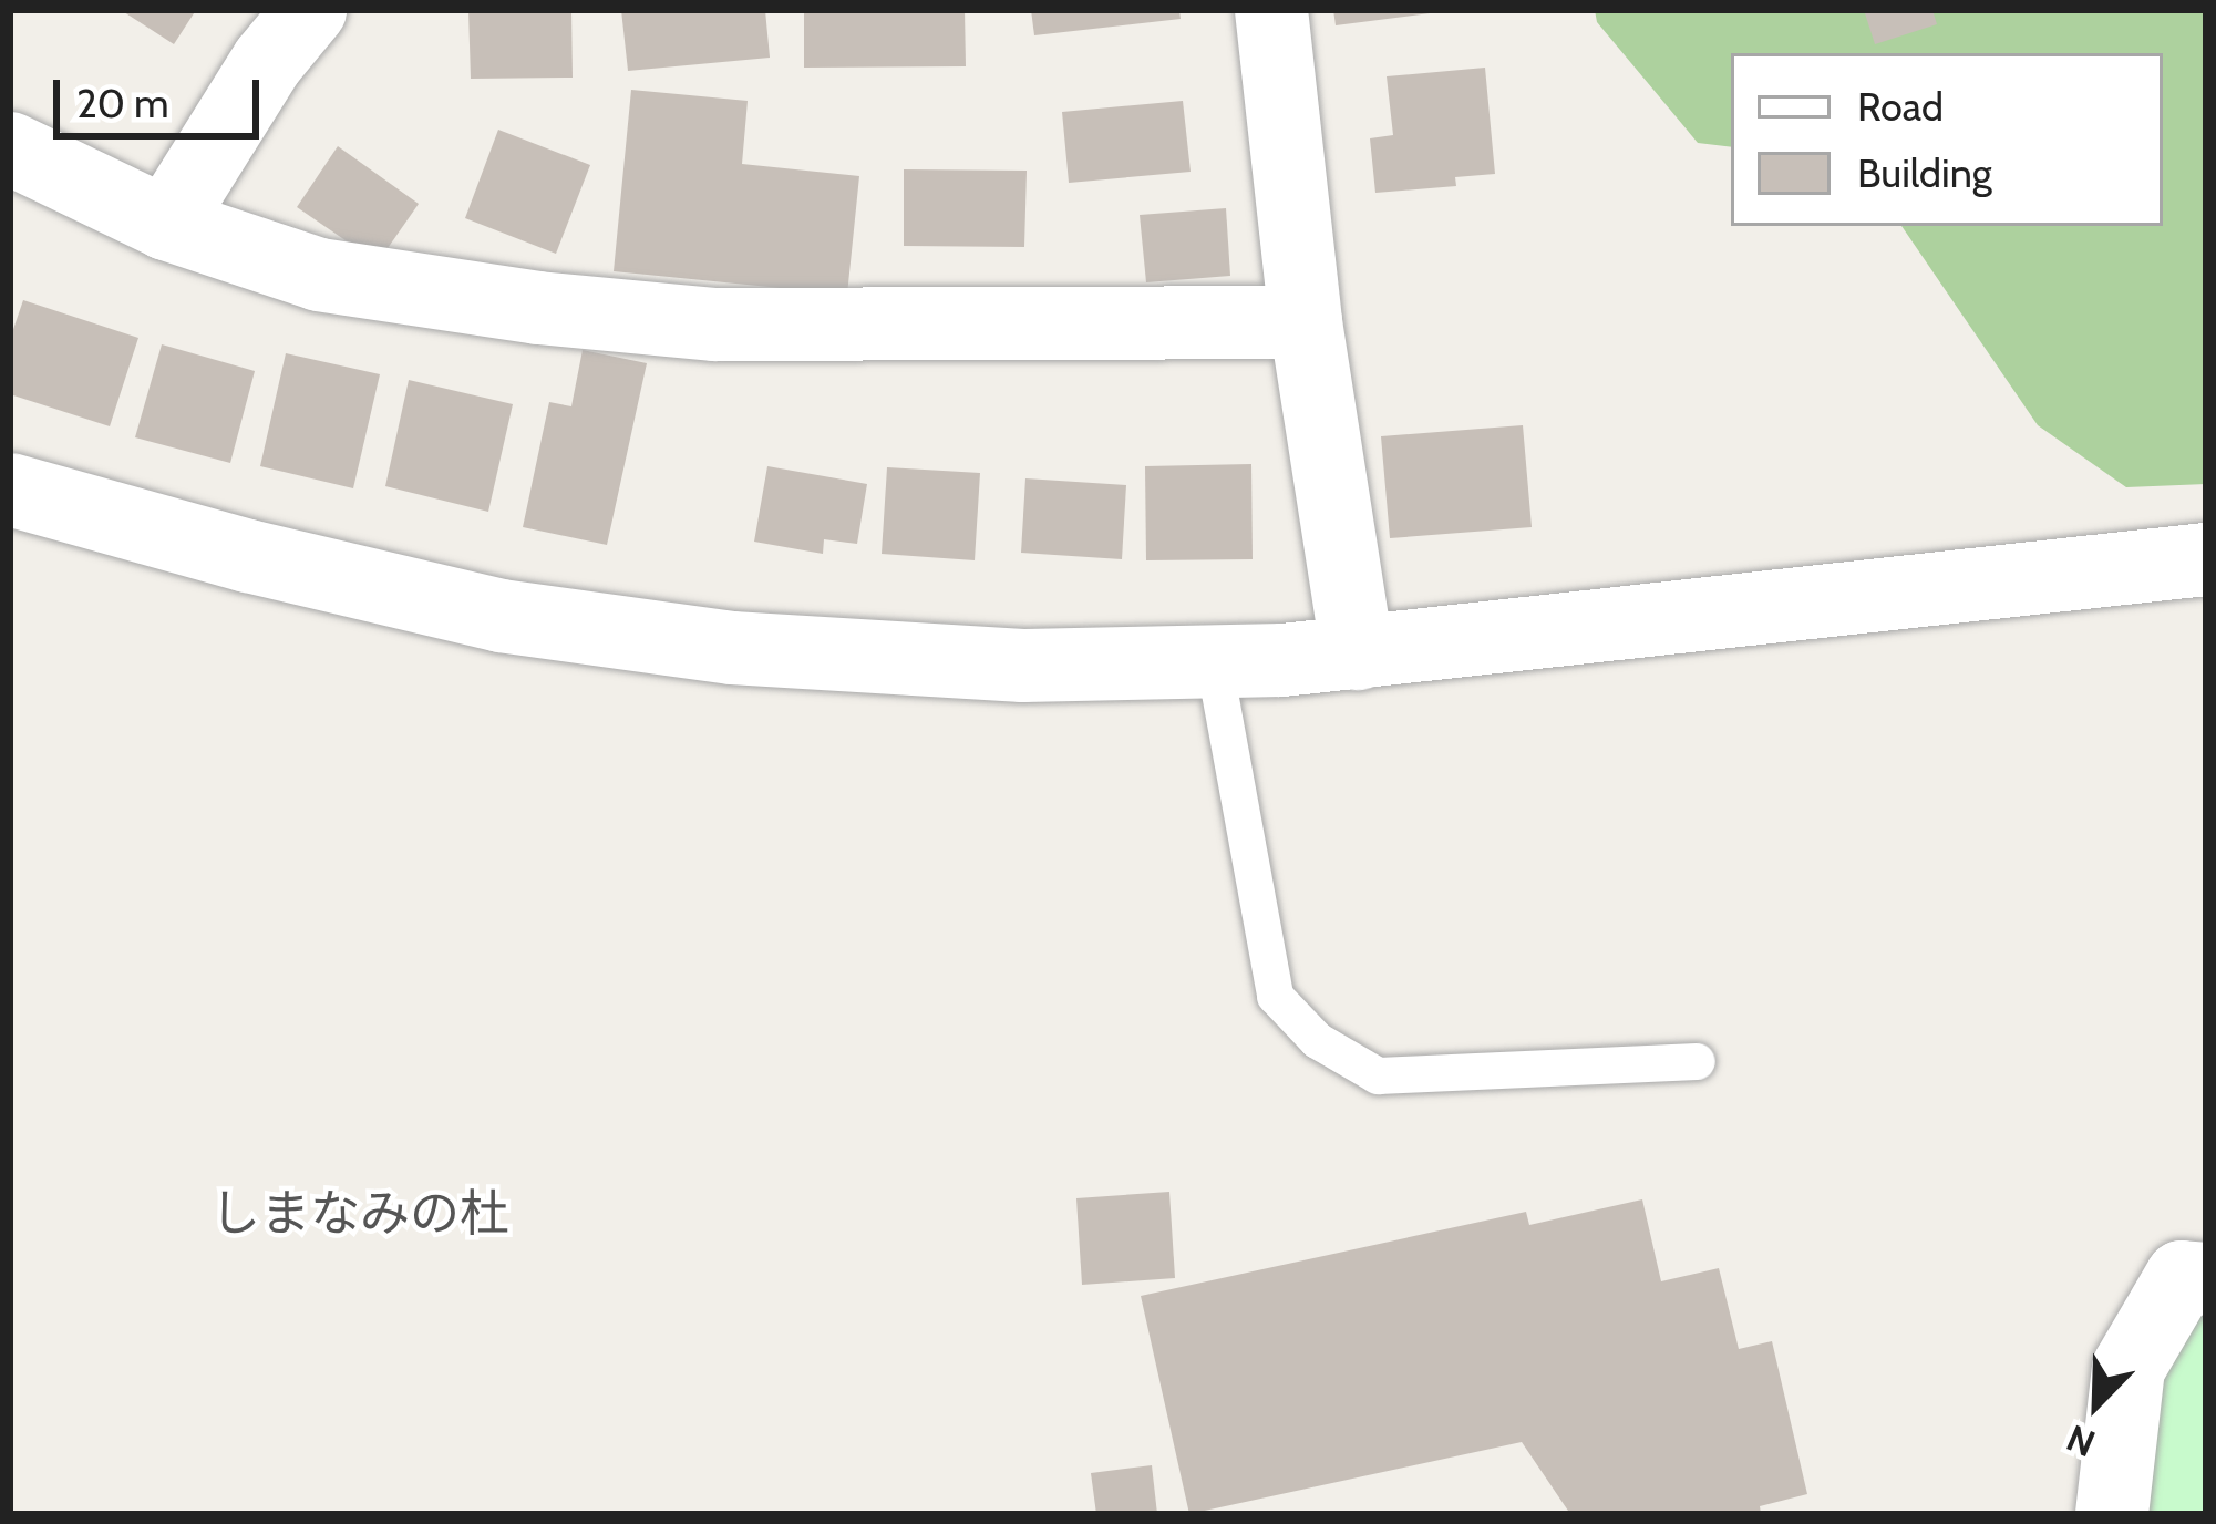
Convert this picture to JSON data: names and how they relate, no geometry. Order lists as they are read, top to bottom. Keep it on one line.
{"districts":["しまなみの杜"],"legend":["Road","Building"],"scale_bar":"20 m","north":"bottom left"}
